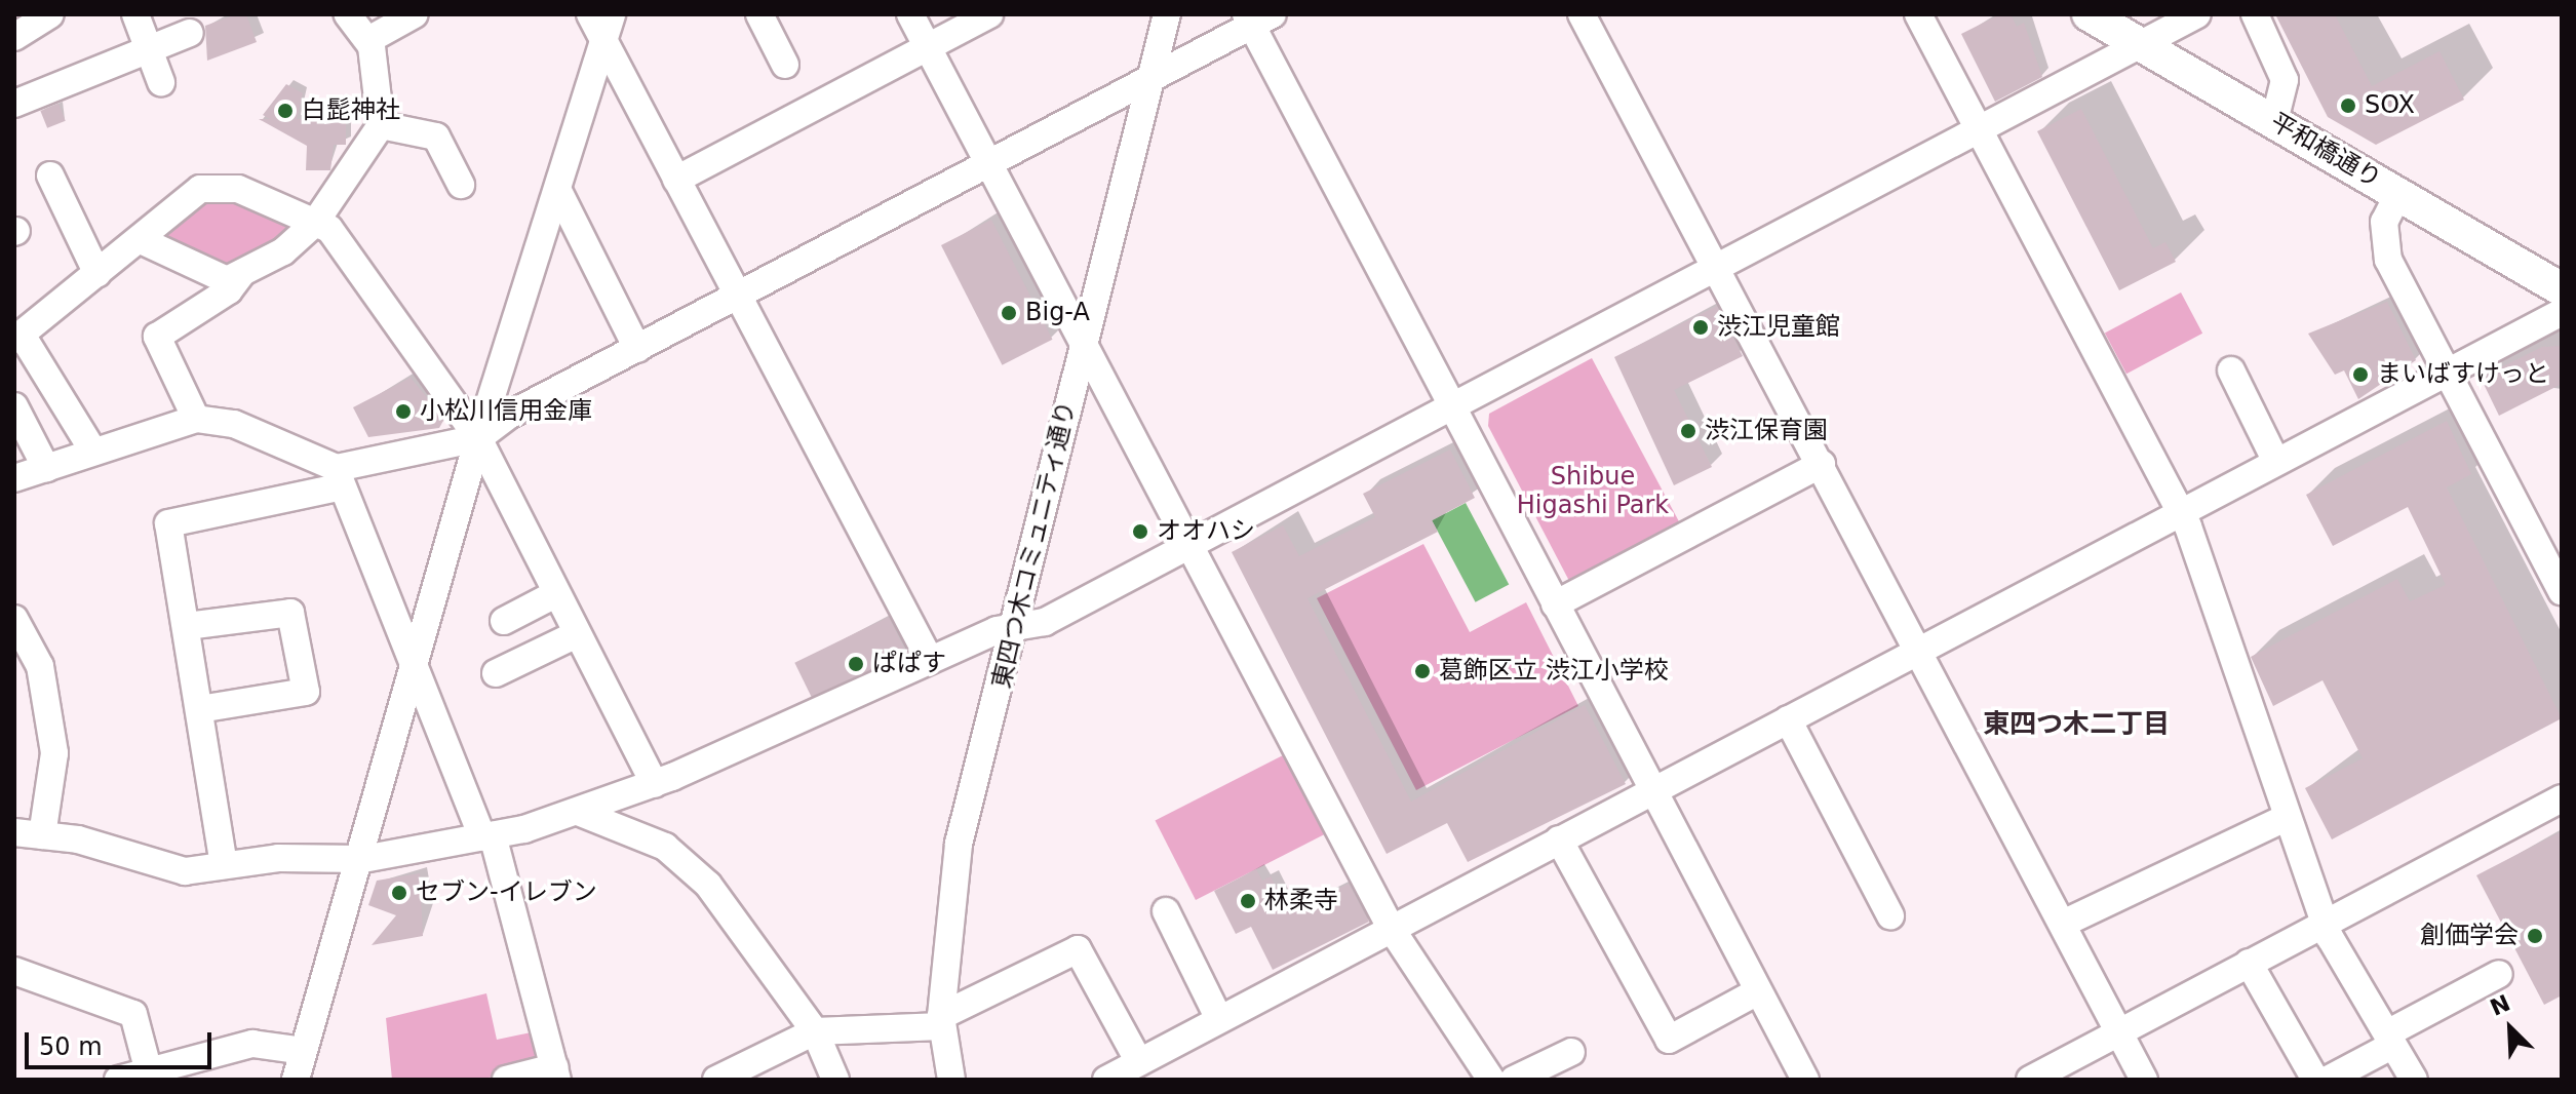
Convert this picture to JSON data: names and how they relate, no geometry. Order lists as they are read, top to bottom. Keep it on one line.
{"streets":{"main road":["平和橋通り"],"street":["東四つ木コミュニティ通り"]},"districts":["東四つ木二丁目"],"parks":["Shibue Higashi Park"],"places":["SOX","白髭神社","Big-A","渋江児童館","まいばすけっと","小松川信用金庫","渋江保育園","オオハシ","ぱぱす","葛飾区立 渋江小学校","セブン-イレブン","林柔寺","創価学会"],"scale_bar":"50 m","north":"top left"}
